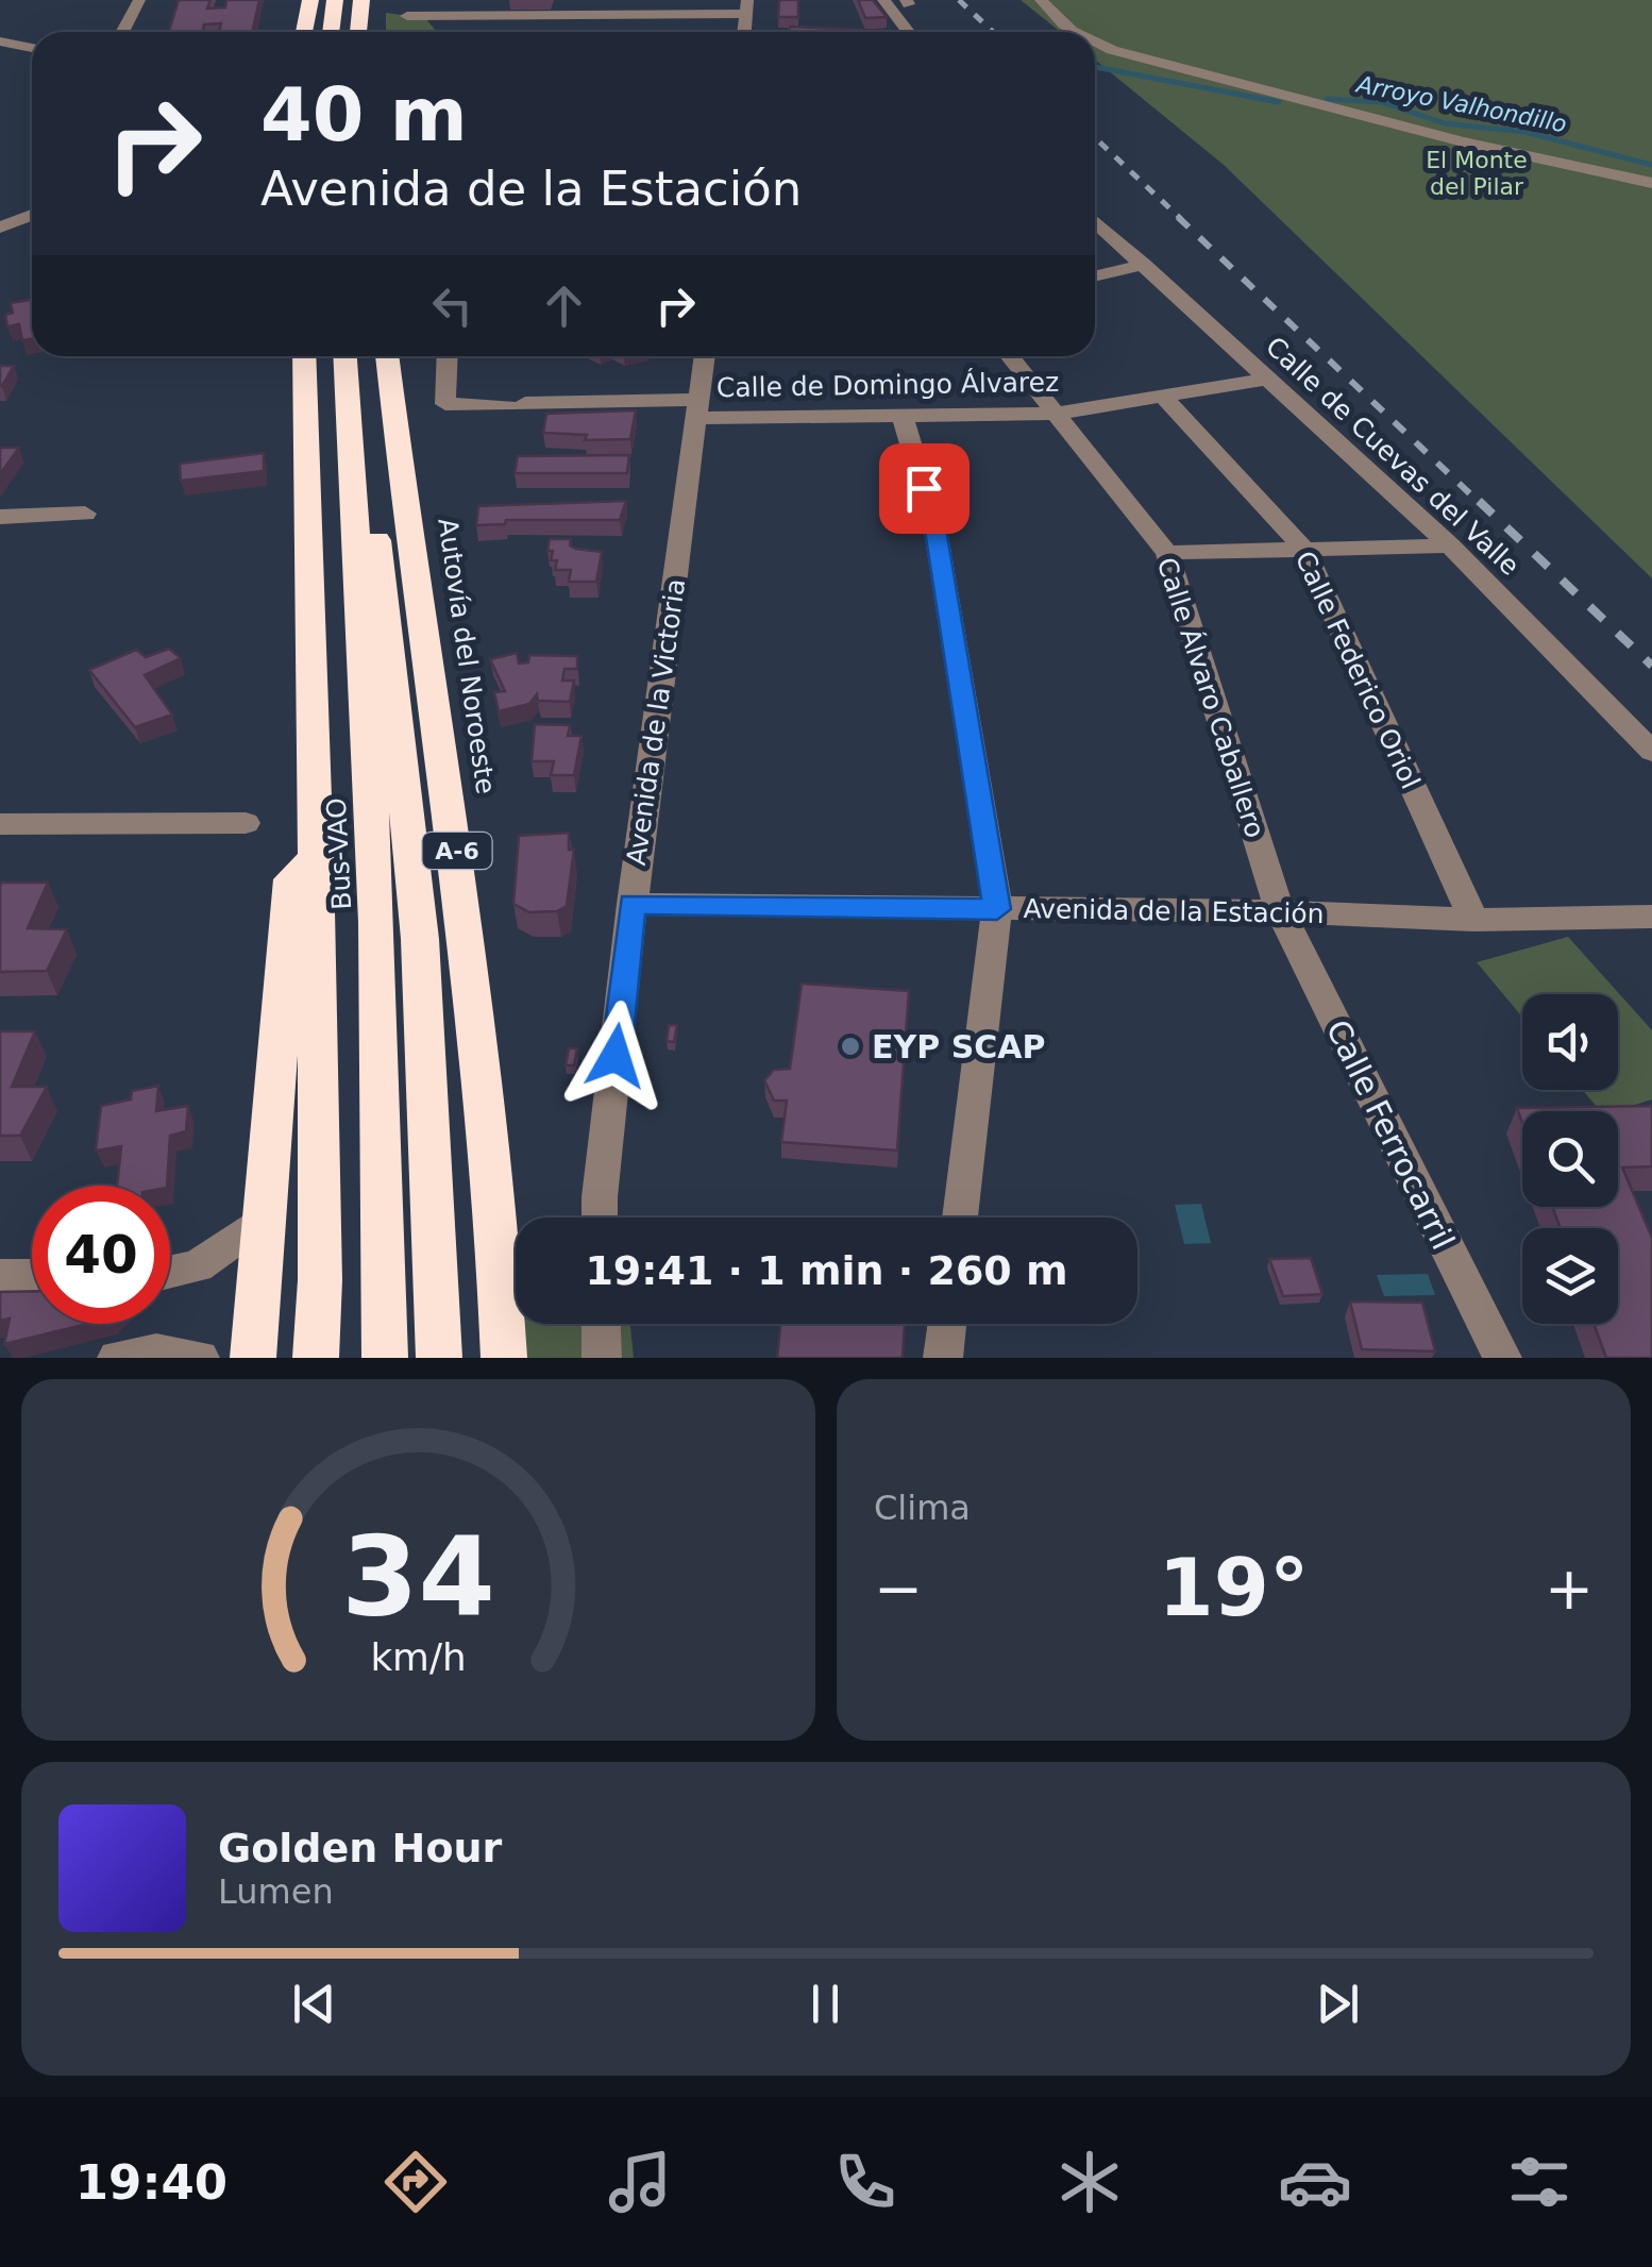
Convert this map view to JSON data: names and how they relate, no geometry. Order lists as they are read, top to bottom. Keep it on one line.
{"streets":{"highway":["Autovía del Noroeste","A-6","Bus-VAO"],"street":["Calle de Domingo Álvarez","Calle de Cuevas del Valle","Calle Federico Oriol","Calle Álvaro Caballero","Avenida de la Victoria","Avenida de la Estación","Calle Ferrocarril"]},"crossings":[["Calle de Domingo Álvarez","Calle de Cuevas del Valle"],["Calle de Domingo Álvarez","Calle Federico Oriol"],["Calle de Domingo Álvarez","Calle Álvaro Caballero"],["Calle de Domingo Álvarez","Avenida de la Victoria"],["Calle Federico Oriol","Avenida de la Estación"],["Calle Álvaro Caballero","Avenida de la Estación"],["Calle Álvaro Caballero","Calle Ferrocarril"],["Avenida de la Victoria","Avenida de la Estación"],["Avenida de la Estación","Calle Ferrocarril"]],"water":["Arroyo Valhondillo"],"parks":["El Monte del Pilar"],"places":["EYP SCAP"],"page":{"turn":["40 m","Avenida de la Estación"],"limit":"40","trip":"19:41 · 1 min · 260 m","tile":"Clima","heat":["−","19°","+"],"song":["Golden Hour","Lumen"],"tabs":"19:40","gauge":["34","km/h"]}}
